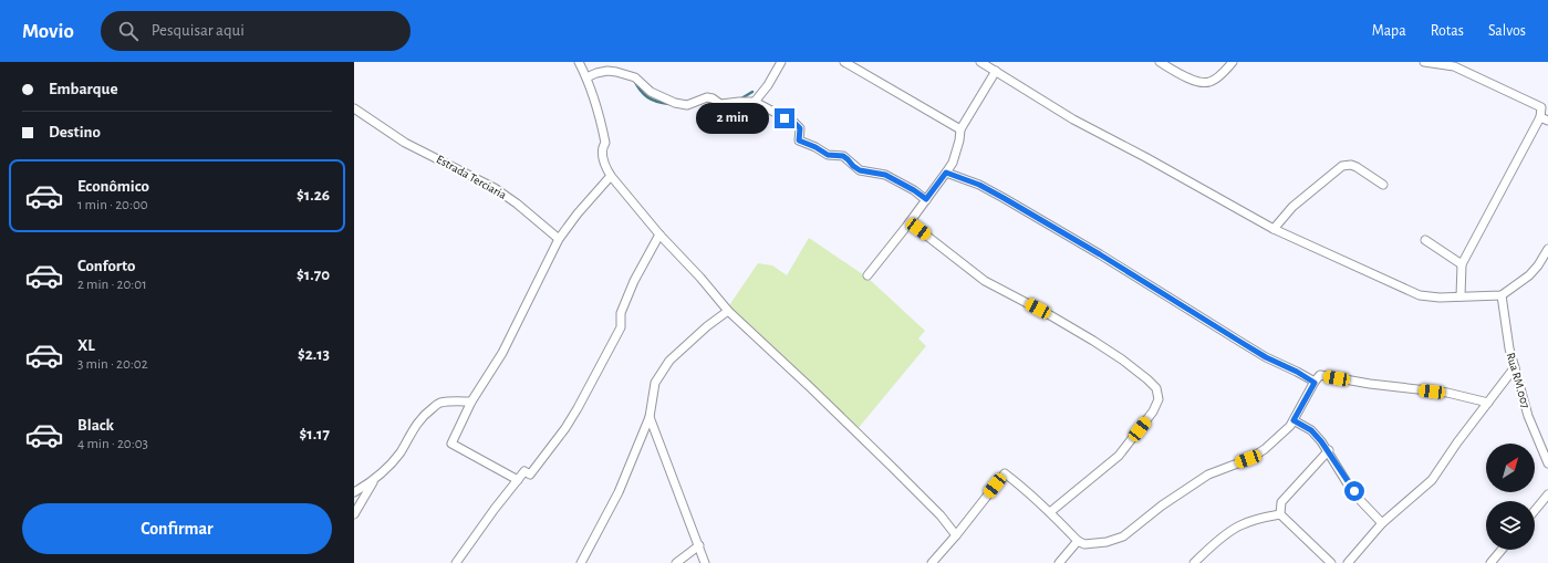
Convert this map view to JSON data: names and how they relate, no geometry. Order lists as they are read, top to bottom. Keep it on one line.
{"streets":{"street":["Estrada Terciaria","Rua RM.007"]},"north":"top right","page":{"header":"Movio","search":"Pesquisar aqui","nav":["Mapa","Rotas","Salvos"],"banner":["Embarque","Destino"],"bubble":"2 min","list":[{"name":"Econômico","note":"1 min · 20:00","value":"$1.26"},{"name":"Conforto","note":"2 min · 20:01","value":"$1.70"},{"name":"XL","note":"3 min · 20:02","value":"$2.13"},{"name":"Black","note":"4 min · 20:03","value":"$1.17"}],"buttons":"Confirmar"}}
